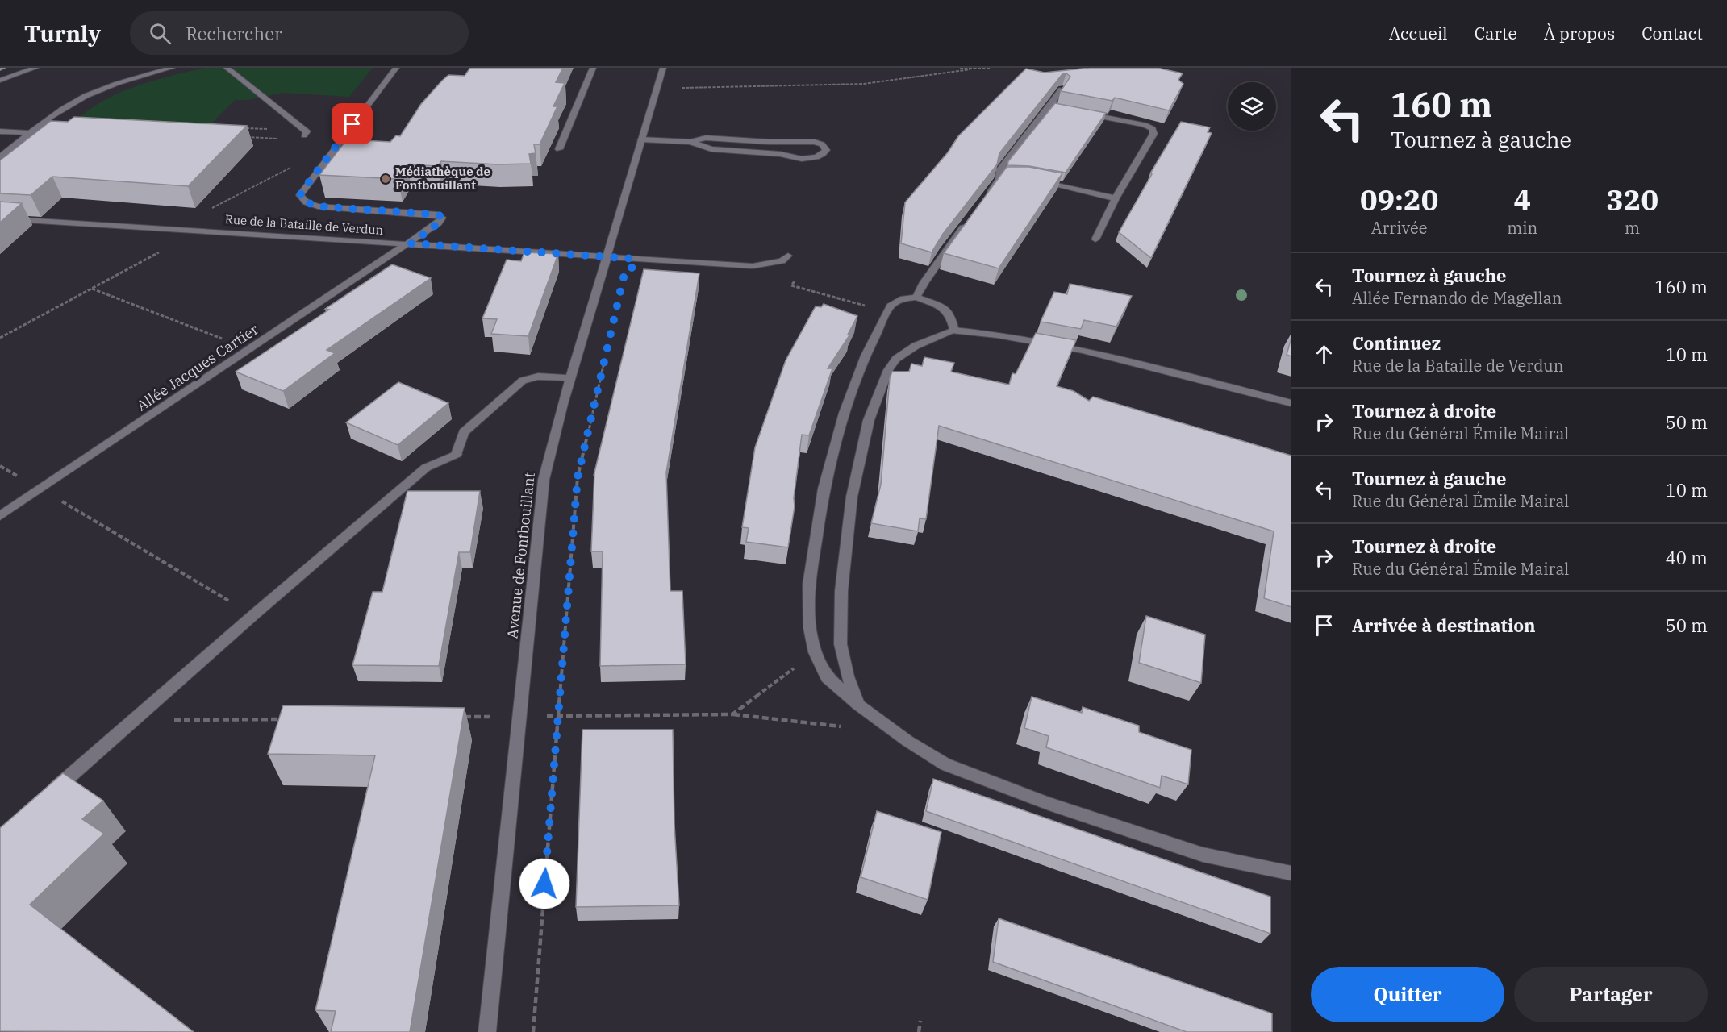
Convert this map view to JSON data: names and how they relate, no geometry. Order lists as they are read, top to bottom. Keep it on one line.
{"streets":{"street":["Rue de la Bataille de Verdun","Allée Jacques Cartier","Avenue de Fontbouillant"]},"crossings":[["Rue de la Bataille de Verdun","Allée Jacques Cartier"],["Rue de la Bataille de Verdun","Avenue de Fontbouillant"]],"places":["Médiathèque de Fontbouillant"],"page":{"header":"Turnly","search":"Rechercher","nav":["Accueil","Carte","À propos","Contact"],"turn":["160 m","Tournez à gauche"],"eta":["09:20","Arrivée","4","min","320","m"],"list":[{"name":"Tournez à gauche","note":"Allée Fernando de Magellan","value":"160 m"},{"name":"Continuez","note":"Rue de la Bataille de Verdun","value":"10 m"},{"name":"Tournez à droite","note":"Rue du Général Émile Mairal","value":"50 m"},{"name":"Tournez à gauche","note":"Rue du Général Émile Mairal","value":"10 m"},{"name":"Tournez à droite","note":"Rue du Général Émile Mairal","value":"40 m"},{"name":"Arrivée à destination","value":"50 m"}],"buttons":["Quitter","Partager"]}}
